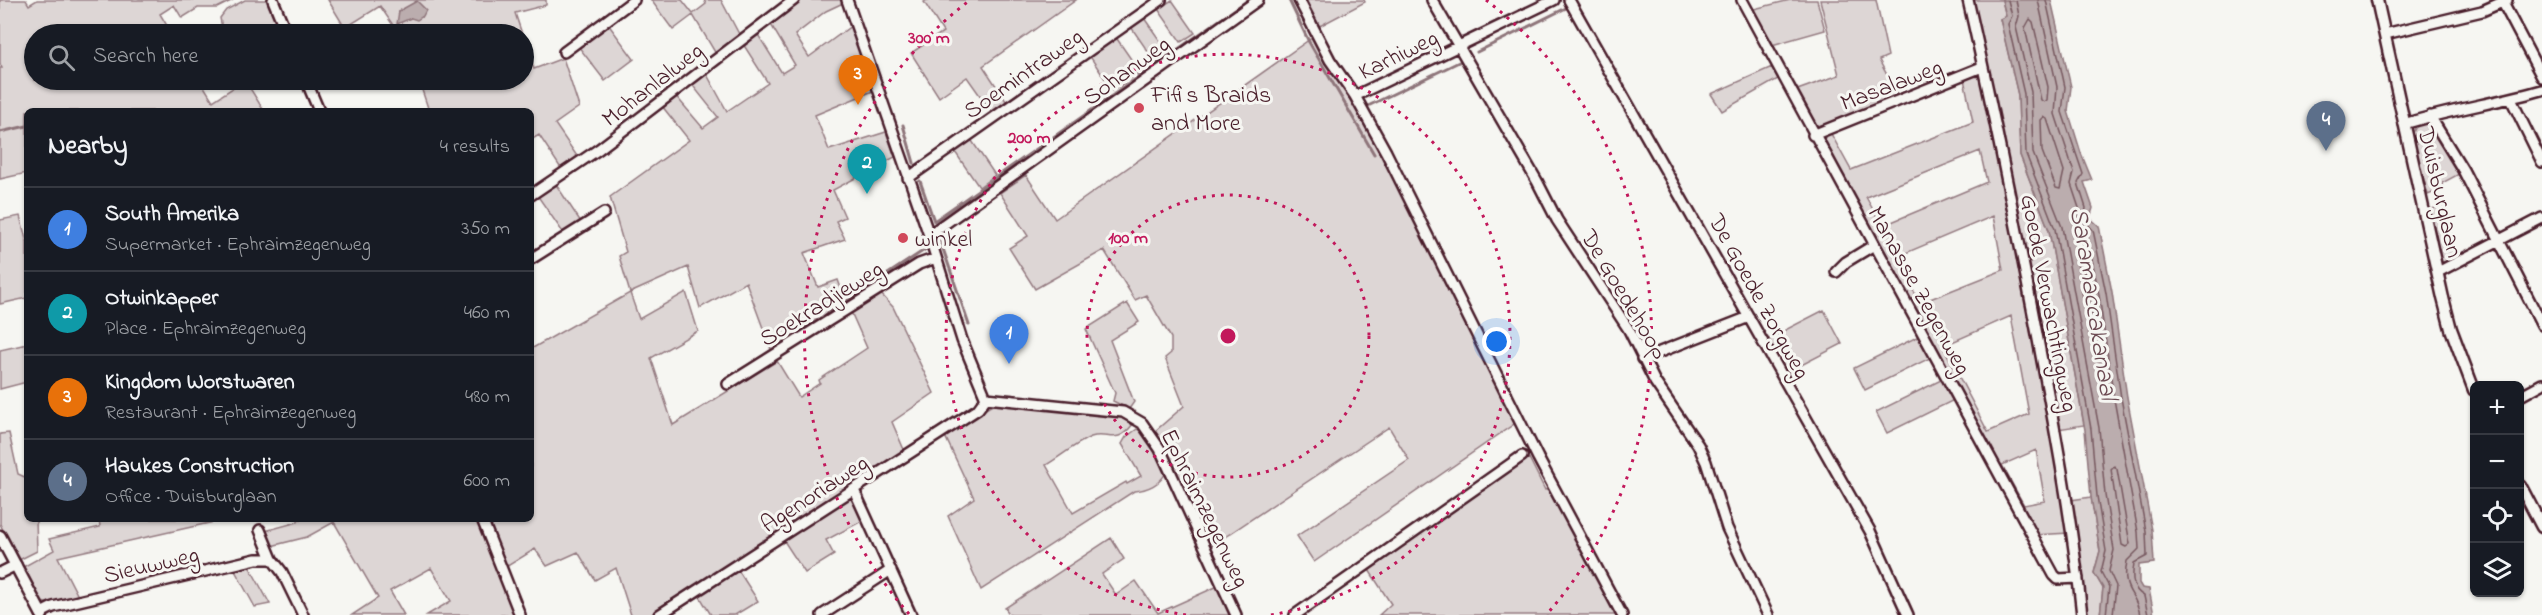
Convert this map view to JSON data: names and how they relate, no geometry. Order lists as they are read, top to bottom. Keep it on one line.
{"streets":{"street":["Karhiweg","Sohanweg","Soemintraweg","Mohanlalweg","Masalaweg","Duisburglaan","Manasse Zegenweg","De Goedehoop","De Goede Zorgweg","Soekradjieweg","Goede Verwachtingweg","Agenoriaweg","Ephraimzegenweg","Sieuwweg"]},"crossings":[["Karhiweg","De Goedehoop"],["Masalaweg","Manasse Zegenweg"],["Masalaweg","Goede Verwachtingweg"],["Manasse Zegenweg","Goede Verwachtingweg"],["Agenoriaweg","Ephraimzegenweg"]],"water":["Saramaccakanaal"],"places":["Fifis Braids and More","winkel"],"page":{"search":"Search here","pins":["3","4","2","1"],"heading":["Nearby","4 results"],"list":[{"mark":"1","name":"South Amerika","note":"Supermarket · Ephraimzegenweg","value":"350 m"},{"mark":"2","name":"Otwinkapper","note":"Place · Ephraimzegenweg","value":"460 m"},{"mark":"3","name":"Kingdom Worstwaren","note":"Restaurant · Ephraimzegenweg","value":"480 m"},{"mark":"4","name":"Haukes Construction","note":"Office · Duisburglaan","value":"600 m"}],"map_buttons":["+","−"]},"rings":["300 m","200 m","100 m"]}
